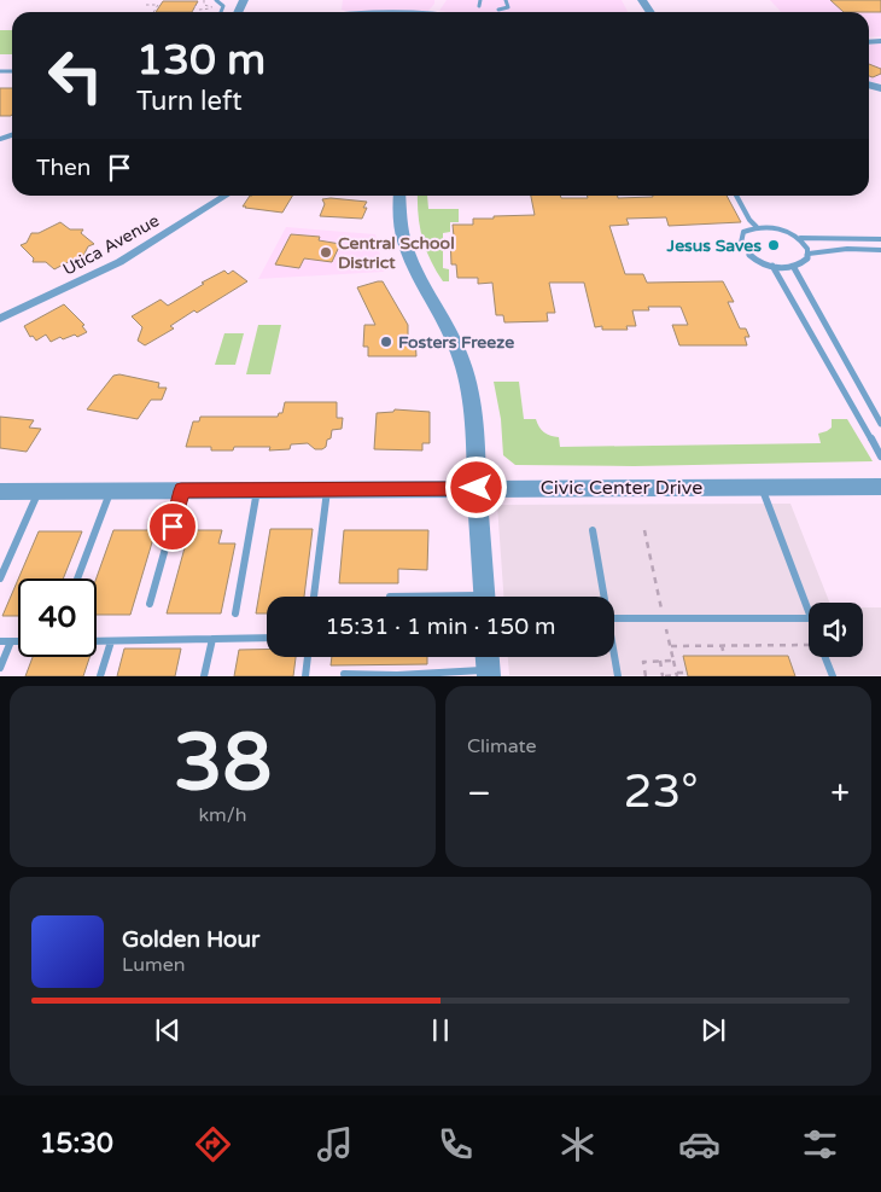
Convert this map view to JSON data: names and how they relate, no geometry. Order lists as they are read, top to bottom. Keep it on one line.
{"streets":{"street":["Utica Avenue","Civic Center Drive"]},"places":["Jesus Saves","Central School District","Fosters Freeze"],"page":{"turn":["130 m","Turn left"],"then":"Then","limit":"40","trip":"15:31 · 1 min · 150 m","tile":[["38","km/h"],"Climate"],"heat":["−","23°","+"],"song":["Golden Hour","Lumen"],"tabs":"15:30"}}
